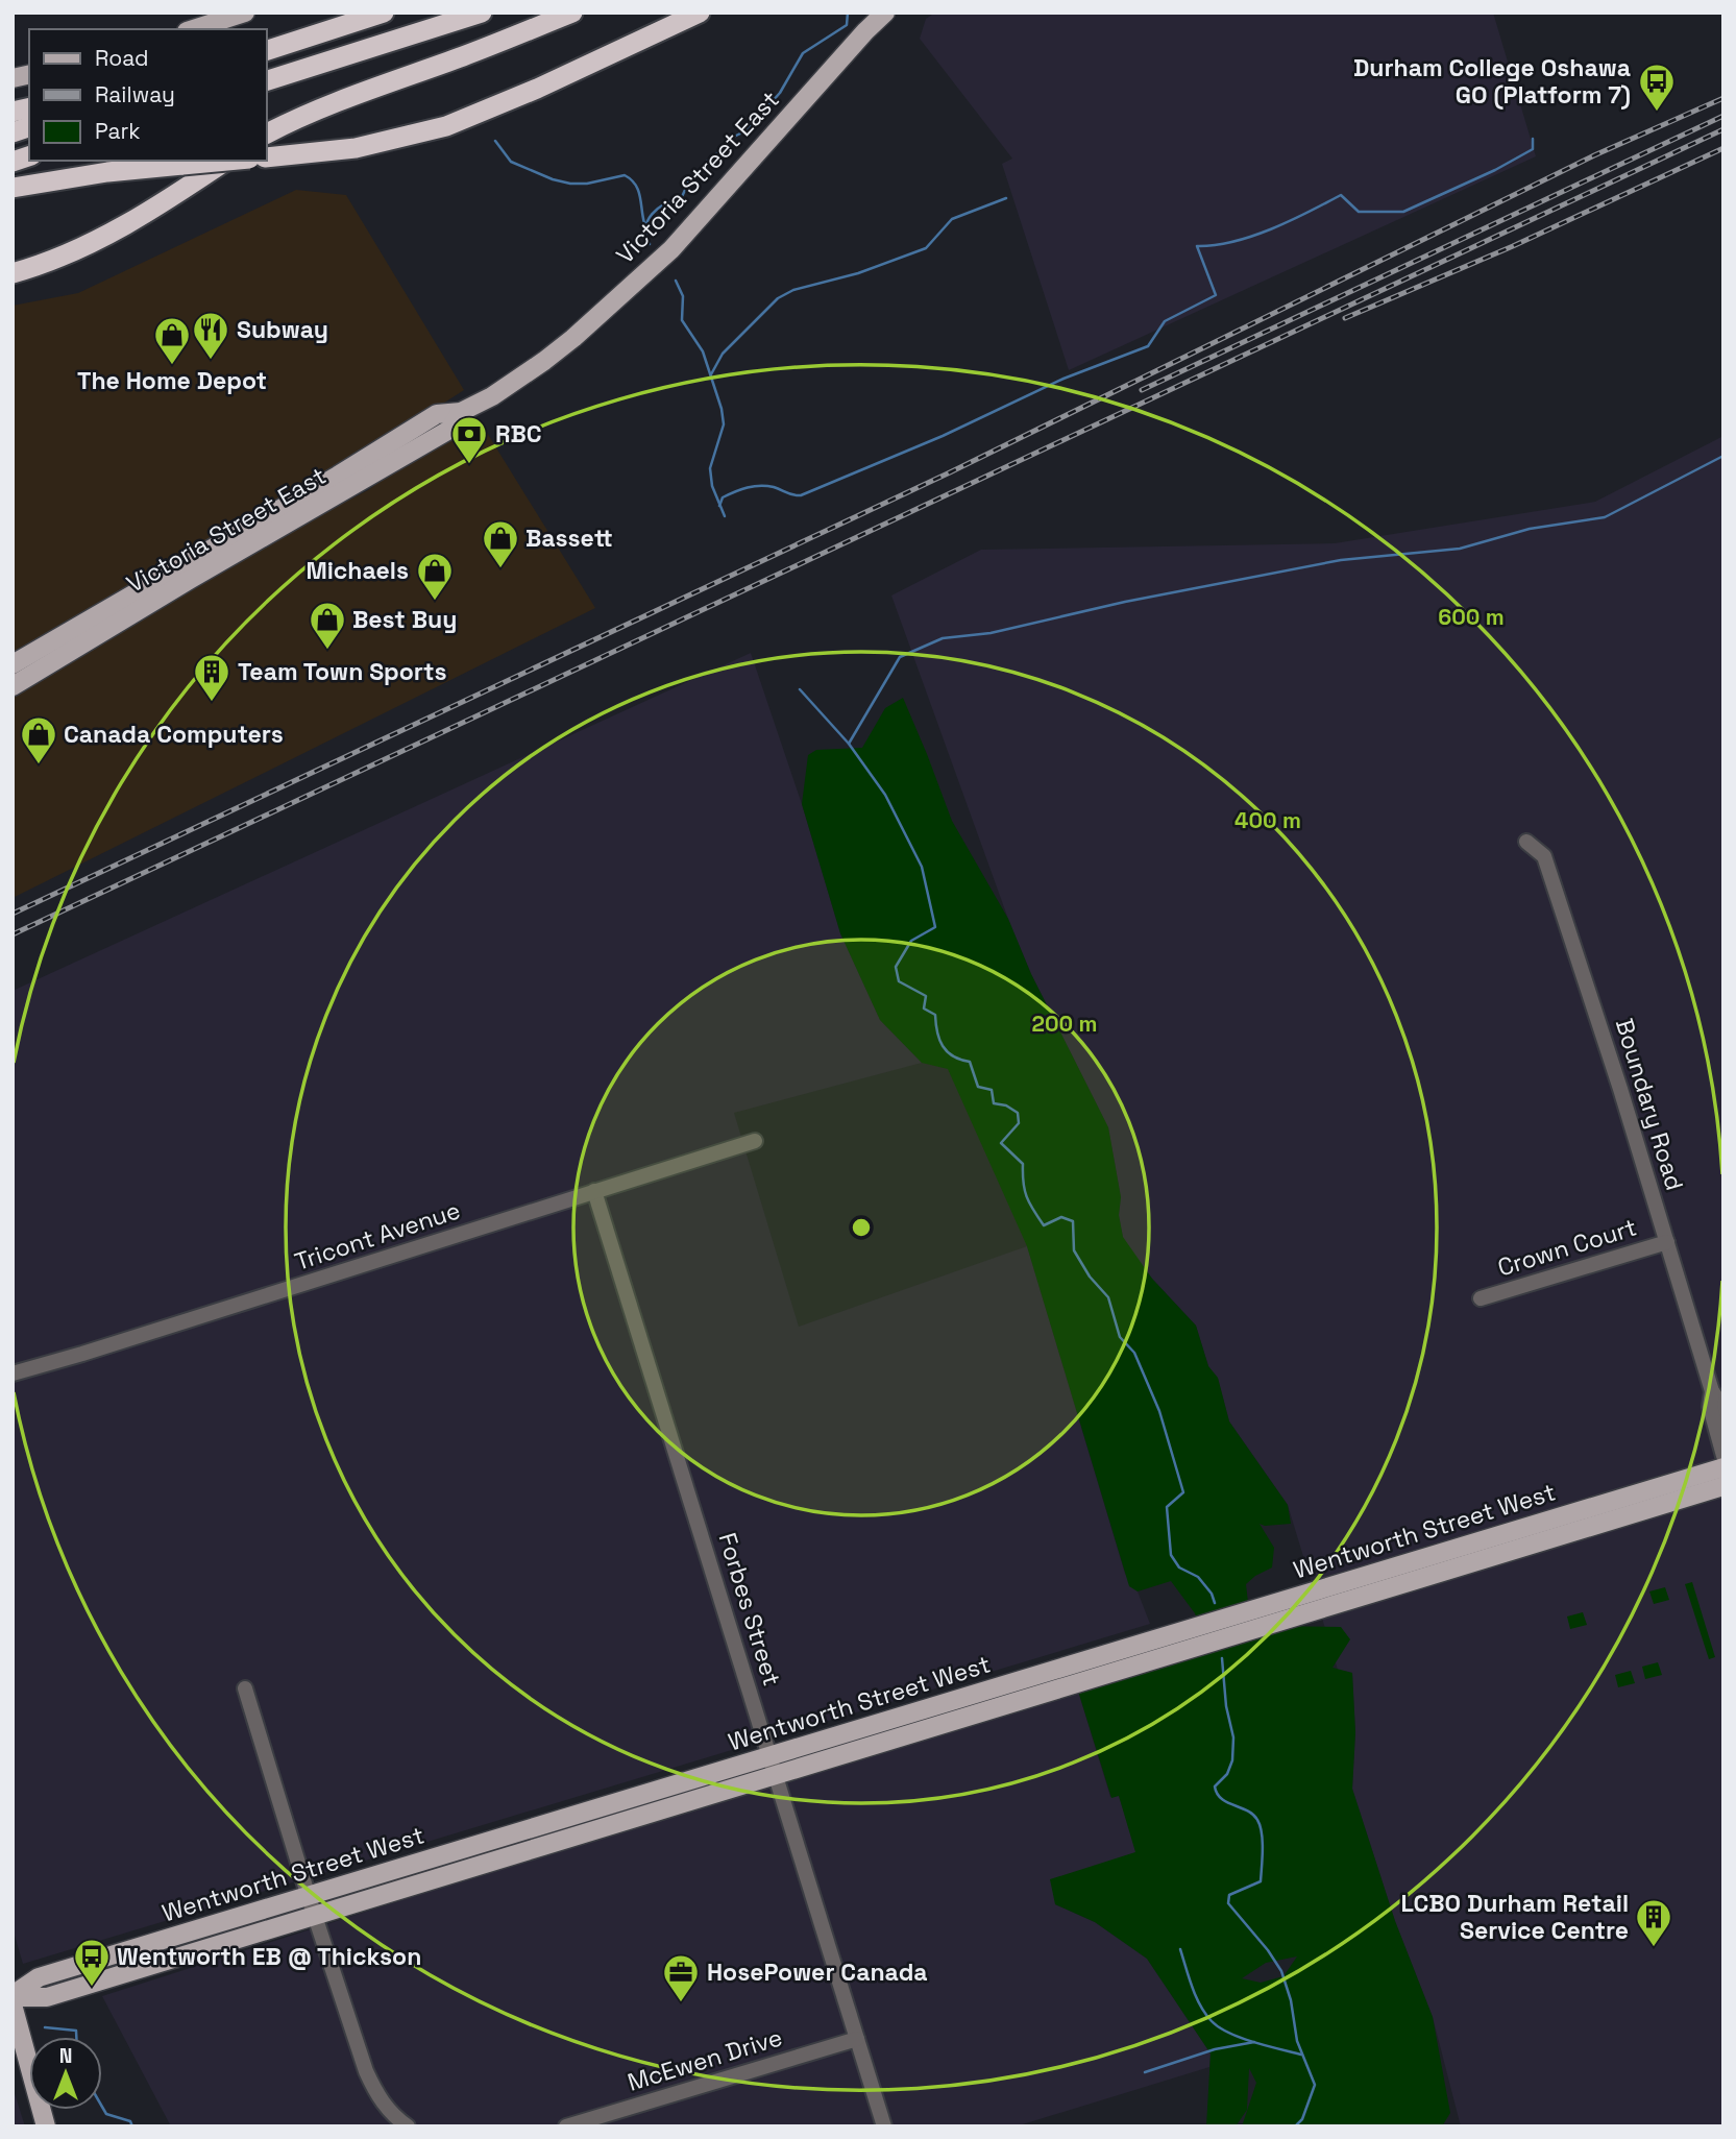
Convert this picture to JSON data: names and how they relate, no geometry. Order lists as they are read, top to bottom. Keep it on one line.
{"streets":{"main road":["Victoria Street East","Wentworth Street West"],"street":["Boundary Road","Tricont Avenue","Crown Court","Forbes Street","McEwen Drive"]},"crossings":[["Boundary Road","Crown Court"],["Tricont Avenue","Forbes Street"],["Wentworth Street West","Forbes Street"],["Forbes Street","McEwen Drive"]],"places":{"bus stop":["Durham College Oshawa GO (Platform 7)","Wentworth EB @ Thickson"],"restaurant":["Subway"],"shop":["The Home Depot","Bassett","Michaels","Best Buy","Canada Computers"],"bank":["RBC"],"building":["Team Town Sports","LCBO Durham Retail Service Centre"],"office":["HosePower Canada"]},"legend":["Road","Railway","Park"],"north":"top","rings":["600 m","400 m","200 m"]}
